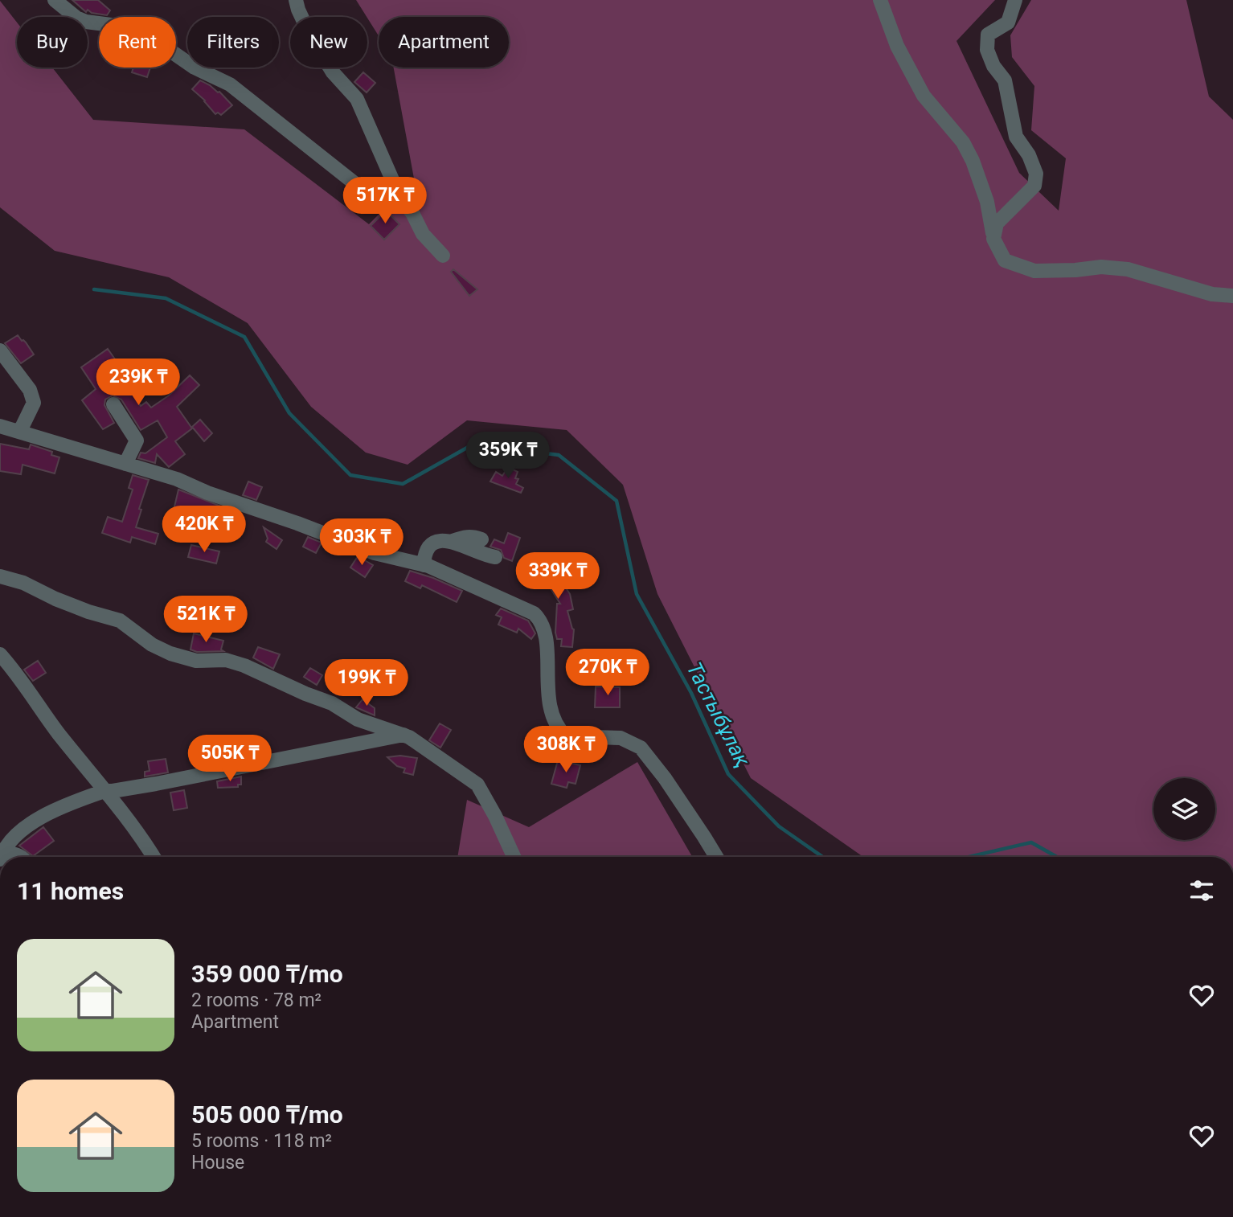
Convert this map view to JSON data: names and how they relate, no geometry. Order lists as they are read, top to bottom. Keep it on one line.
{"water":["Тастыбұлақ"],"page":{"chip":["Buy","Rent","Filters","New","Apartment"],"price":["517K ₸","239K ₸","359K ₸","420K ₸","303K ₸","339K ₸","521K ₸","270K ₸","199K ₸","308K ₸","505K ₸"],"heading":"11 homes","list":[{"name":"359 000 ₸/mo","note":"2 rooms · 78 m² · Apartment"},{"name":"505 000 ₸/mo","note":"5 rooms · 118 m² · House"}]}}
